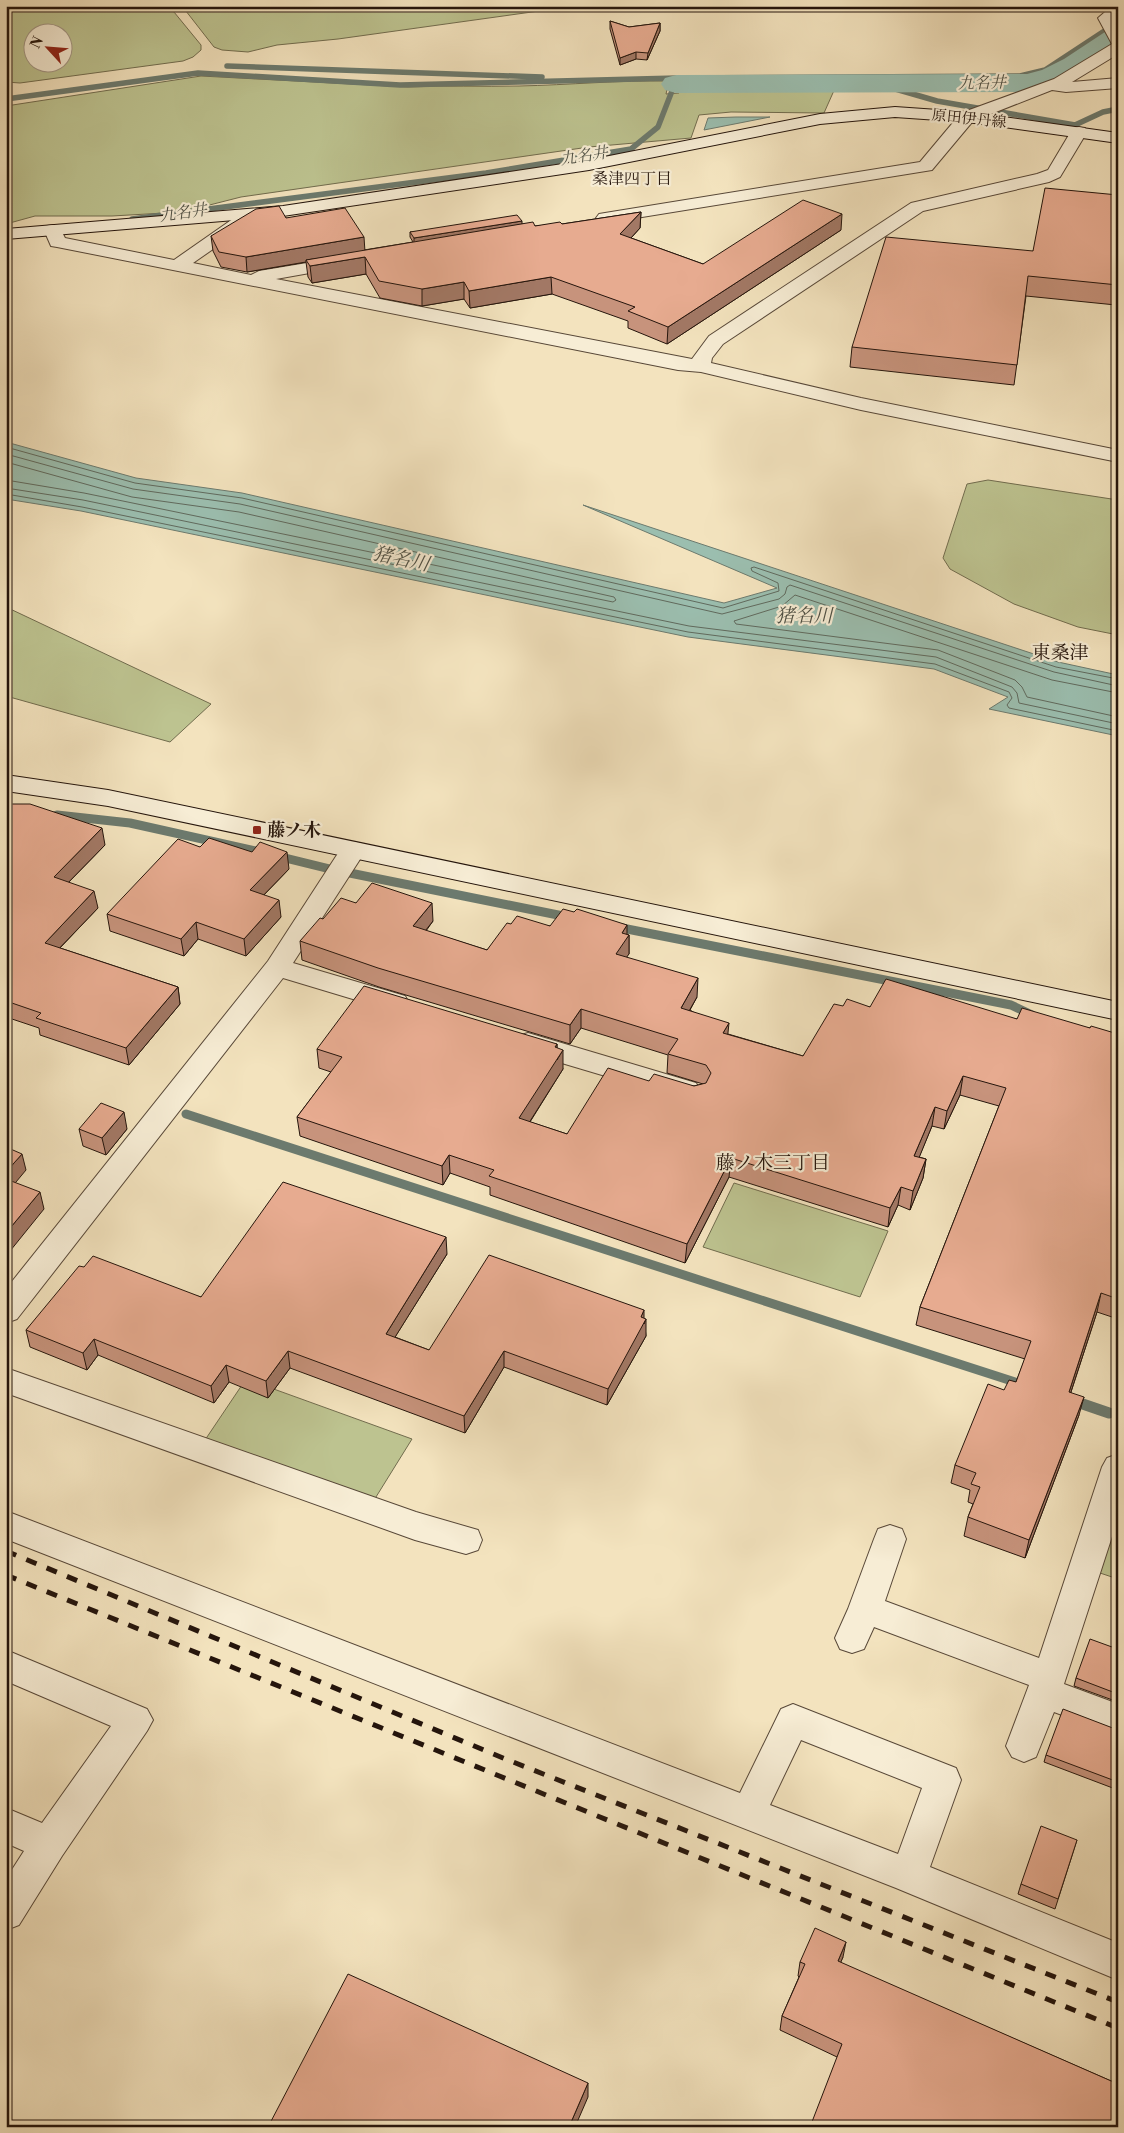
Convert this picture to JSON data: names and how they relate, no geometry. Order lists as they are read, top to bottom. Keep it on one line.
{"streets":{"street":["原田伊丹線"]},"districts":["桑津四丁目","東桑津","藤ノ木三丁目"],"water":["九名井","猪名川"],"places":{"transit":["藤ノ木"]},"north":"top left"}
